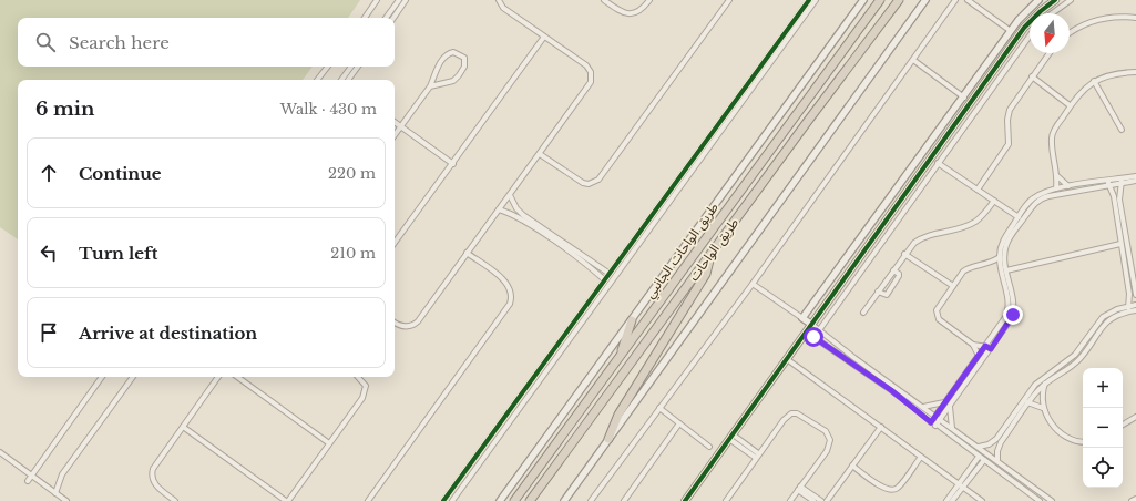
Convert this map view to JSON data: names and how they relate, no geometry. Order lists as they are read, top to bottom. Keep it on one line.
{"streets":{"highway":["طريق الواحات"],"street":["طريق الواحات الجانبي"]},"north":"bottom","page":{"search":"Search here","heading":["6 min","Walk · 430 m"],"list":[["Continue","220 m"],["Turn left","210 m"],"Arrive at destination"],"map_buttons":["+","−"]}}
